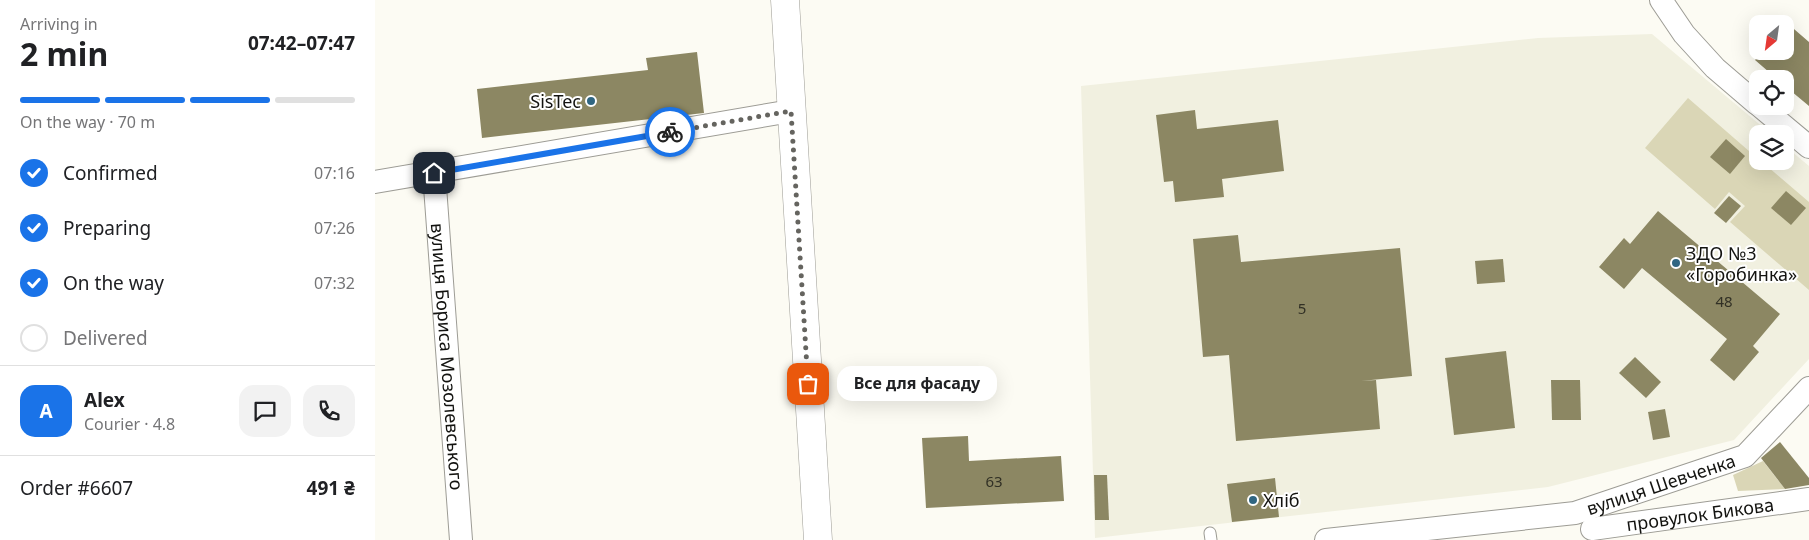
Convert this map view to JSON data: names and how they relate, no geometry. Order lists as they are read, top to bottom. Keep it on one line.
{"streets":{"street":["вулиця Бориса Мозолевського","вулиця Шевченка","провулок Бикова"]},"places":["SisTec","ЗДО №3 «Горобинка»","Все для фасаду","Хліб"],"house_numbers":["48","5","63"],"north":"bottom left","page":{"heading":["2 min","Arriving in","07:42–07:47"],"panel":["Alex","Courier · 4.8","Order #6607","491 ₴"],"bar":"On the way · 70 m","list":[["Confirmed","07:16"],["Preparing","07:26"],["On the way","07:32"],"Delivered"],"bubble":"Все для фасаду","round":"A"}}
